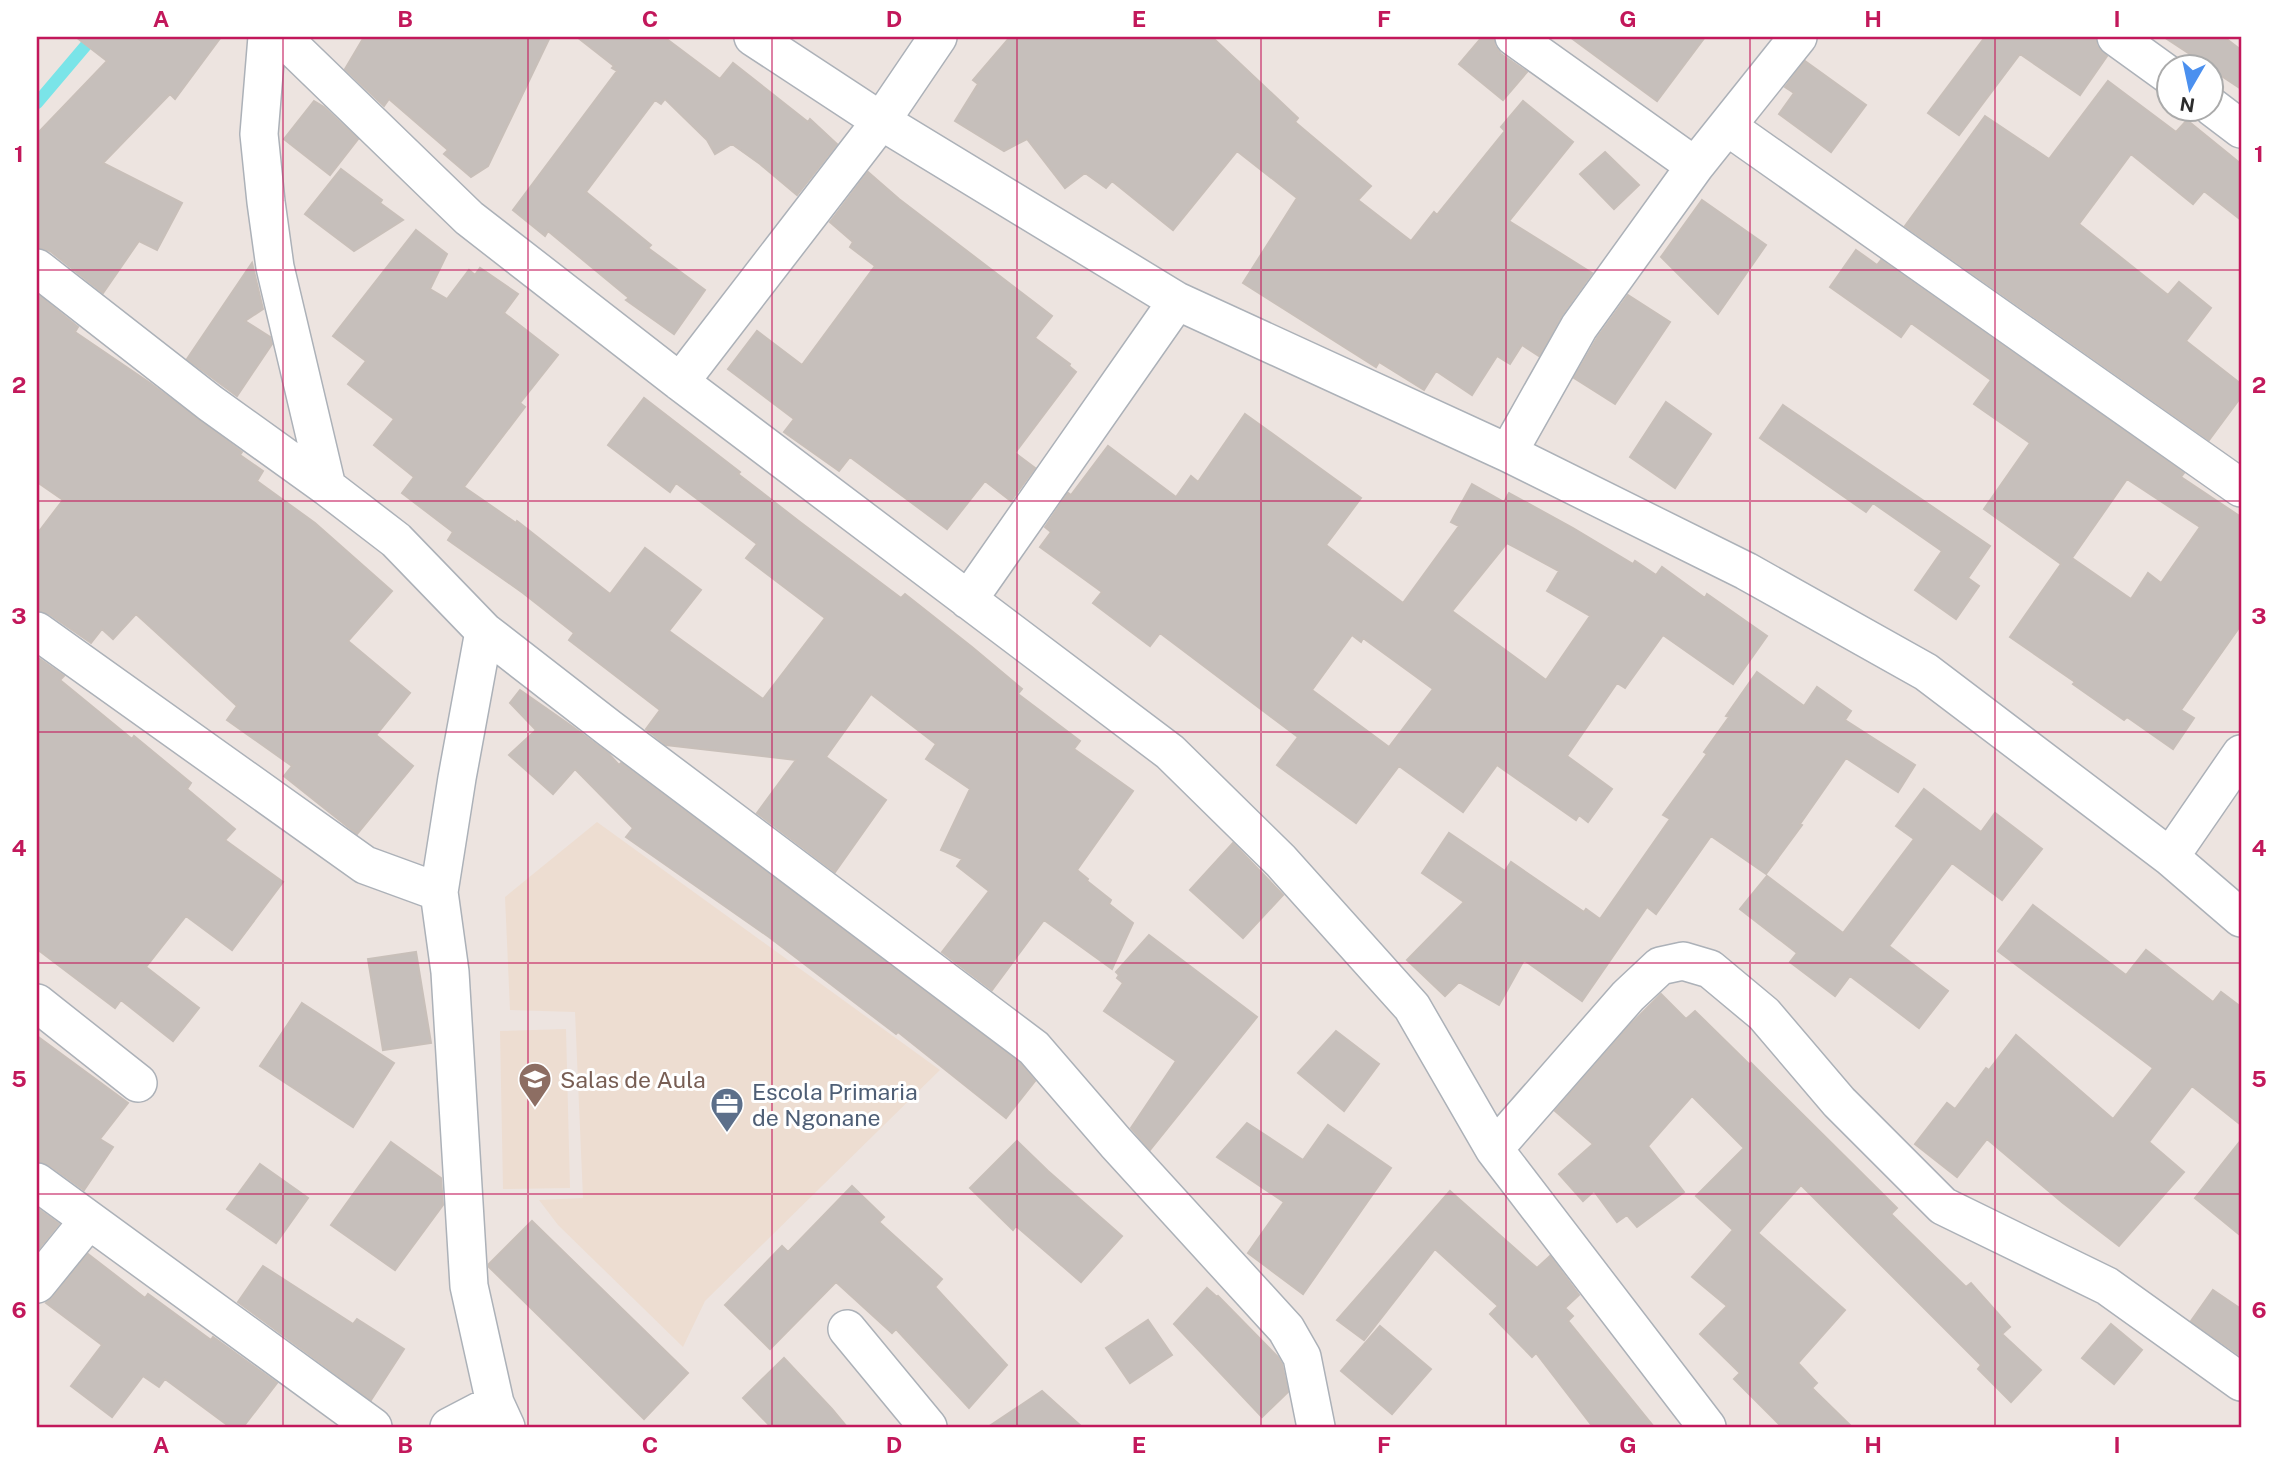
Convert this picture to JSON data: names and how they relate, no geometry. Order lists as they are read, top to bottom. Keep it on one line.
{"places":{"school or university":["Salas de Aula"],"office":["Escola Primaria de Ngonane"]},"north":"bottom","grid":{"columns":["A","B","C","D","E","F","G","H","I"],"rows":["1","2","3","4","5","6"]}}
